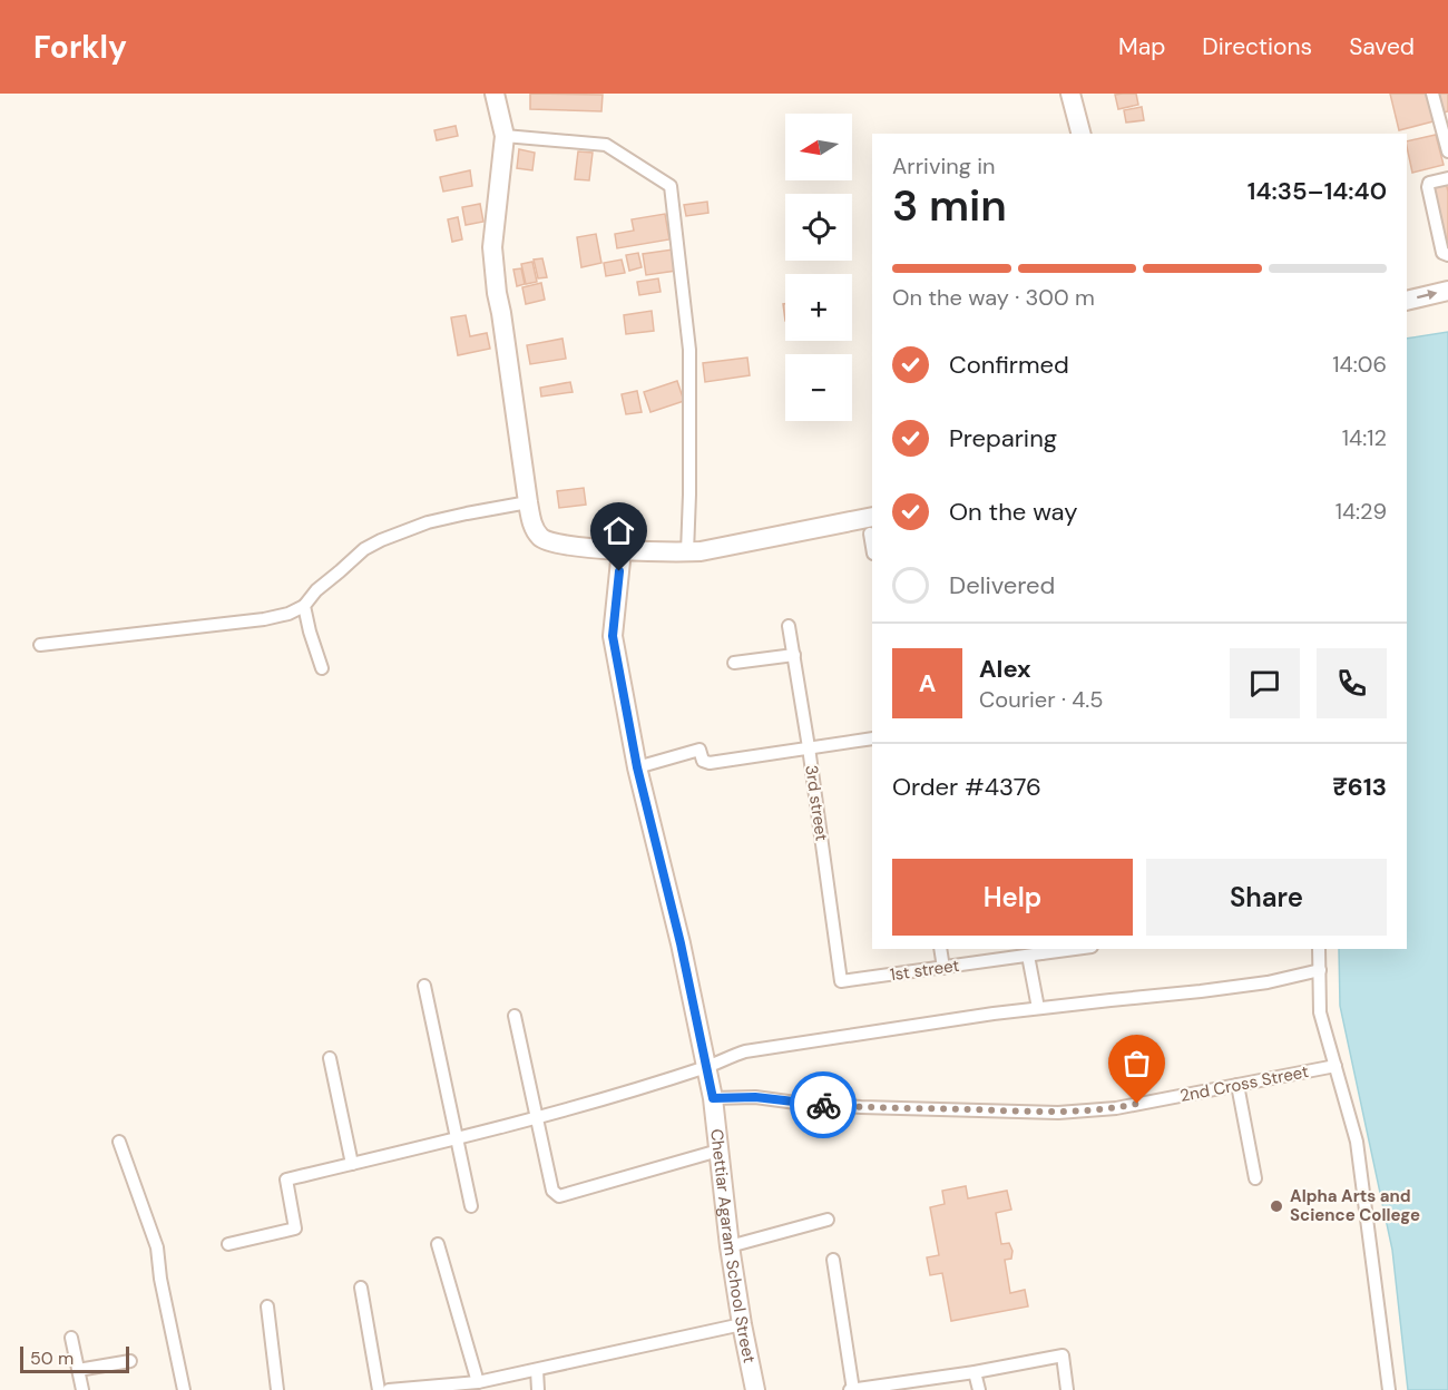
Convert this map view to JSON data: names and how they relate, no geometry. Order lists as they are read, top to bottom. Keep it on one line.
{"streets":{"street":["3rd street","1st street","2nd Cross Street","Chettiar Agaram School Street"]},"crossings":[["3rd street","1st street"],["2nd Cross Street","Chettiar Agaram School Street"]],"places":["Alpha Arts and Science College"],"scale_bar":"50 m","north":"left","page":{"header":"Forkly","nav":["Map","Directions","Saved"],"map_buttons":["+","−"],"heading":["3 min","Arriving in","14:35–14:40"],"panel":["Alex","Courier · 4.5","Order #4376","₹613"],"bar":"On the way · 300 m","list":[["Confirmed","14:06"],["Preparing","14:12"],["On the way","14:29"],"Delivered"],"round":"A","buttons":["Help","Share"],"scale":"50 m"}}
